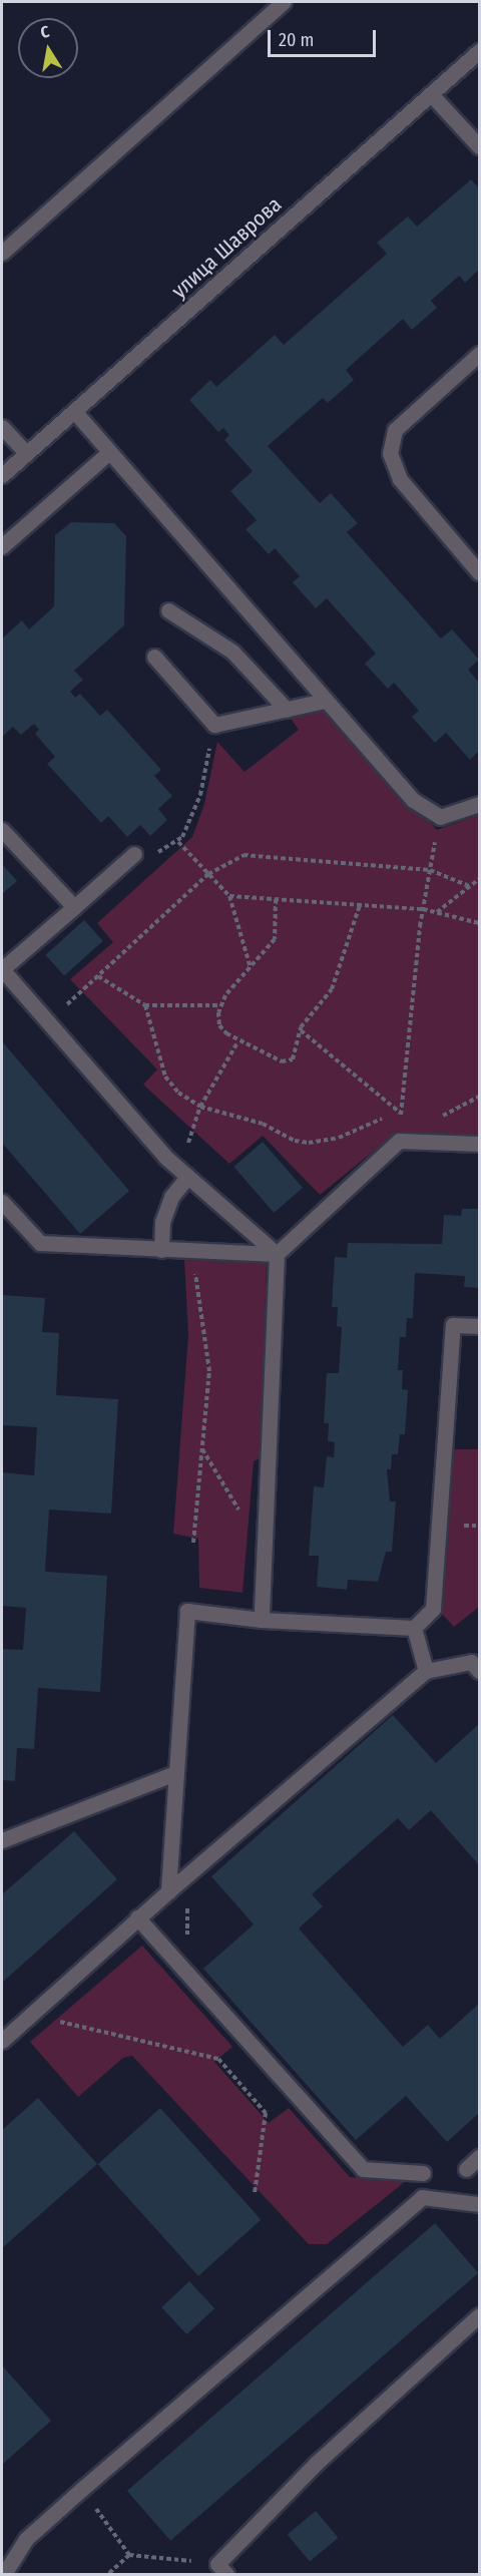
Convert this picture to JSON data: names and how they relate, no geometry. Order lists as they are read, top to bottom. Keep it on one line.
{"streets":{"street":["улица Шаврова"]},"scale_bar":"20 m","north":"top"}
